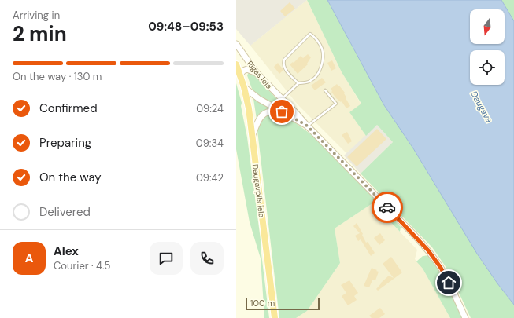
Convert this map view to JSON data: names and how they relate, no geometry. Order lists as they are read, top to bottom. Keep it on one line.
{"streets":{"highway":["Daugavpils iela"],"main road":["Rīgas iela"]},"water":["Daugava"],"scale_bar":"100 m","north":"bottom","page":{"heading":["2 min","Arriving in","09:48–09:53"],"panel":["Alex","Courier · 4.5"],"bar":"On the way · 130 m","list":[["Confirmed","09:24"],["Preparing","09:34"],["On the way","09:42"],"Delivered"],"round":"A","scale":"100 m"}}
